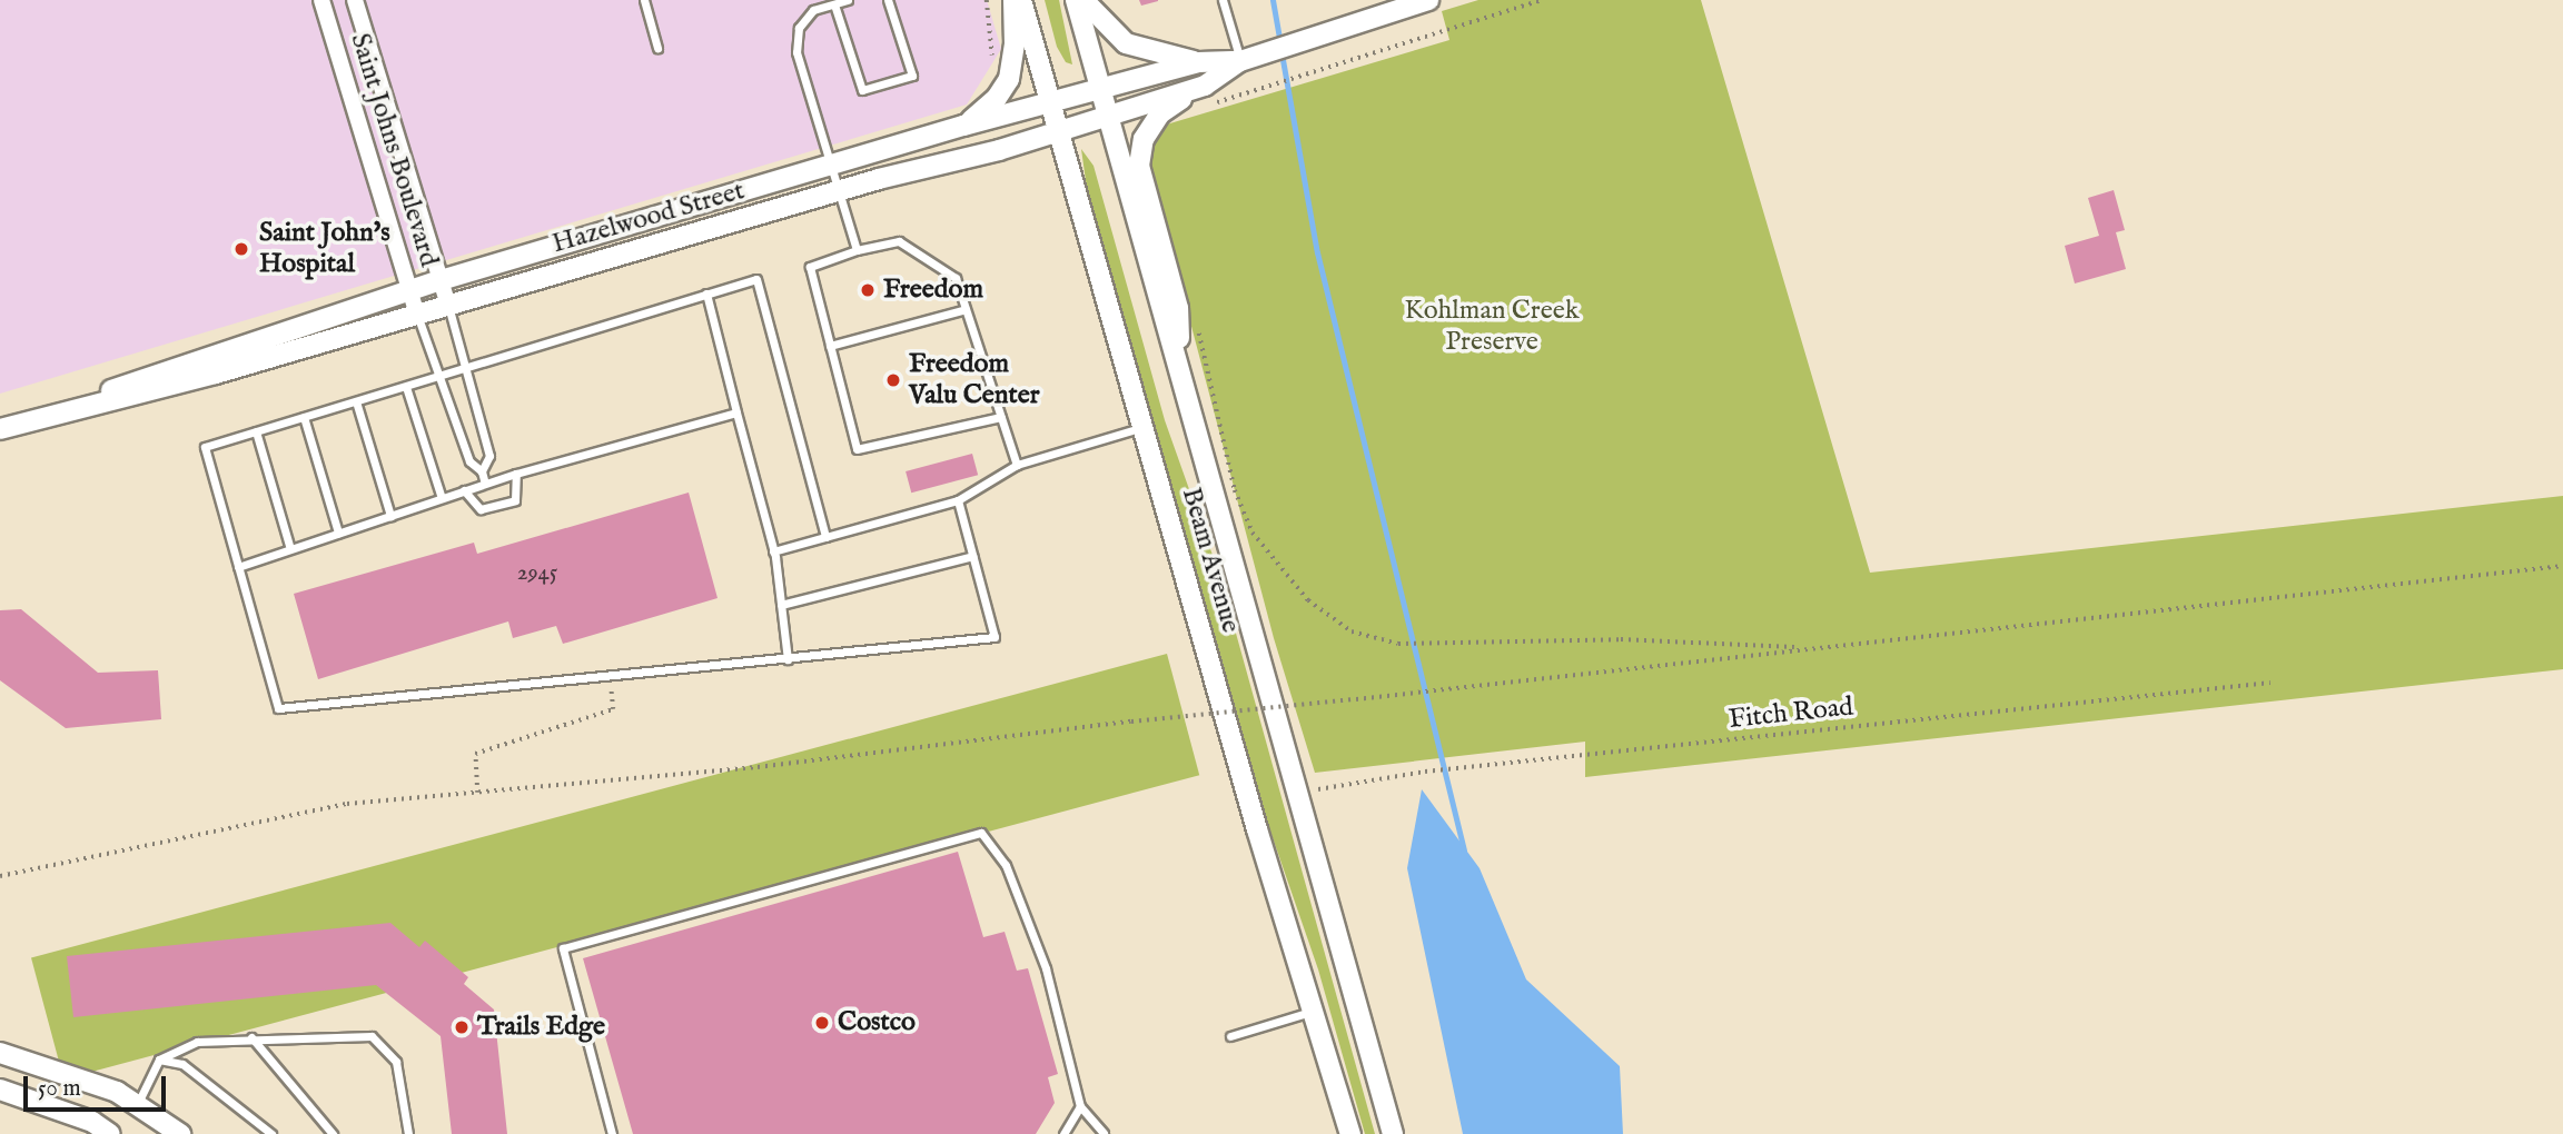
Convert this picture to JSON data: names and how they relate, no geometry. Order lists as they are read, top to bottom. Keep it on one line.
{"streets":{"street":["Saint Johns Boulevard","Hazelwood Street","Beam Avenue"],"path":["Fitch Road"]},"crossings":[["Saint Johns Boulevard","Hazelwood Street"],["Hazelwood Street","Beam Avenue"]],"parks":["Kohlman Creek Preserve"],"places":["Saint John's Hospital","Freedom","Freedom Valu Center","Costco","Trails Edge"],"house_numbers":["2945"],"scale_bar":"50 m"}
